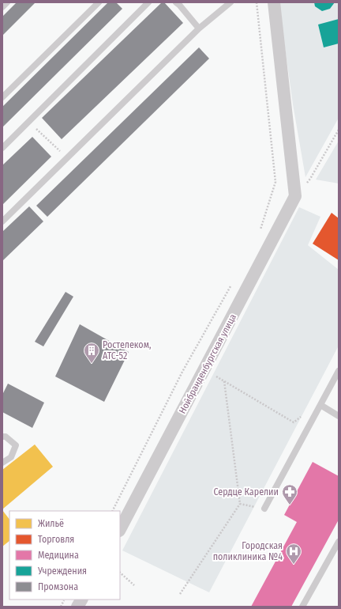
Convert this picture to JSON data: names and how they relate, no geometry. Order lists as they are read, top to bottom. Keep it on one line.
{"streets":{"street":["Нойбранденбургская улица"]},"places":{"building":["Ростелеком, АТС-52"],"pharmacy":["Сердце Карелии"],"hospital":["Городская поликлиника №4"]},"legend":["Жильё","Торговля","Медицина","Учреждения","Промзона"]}
